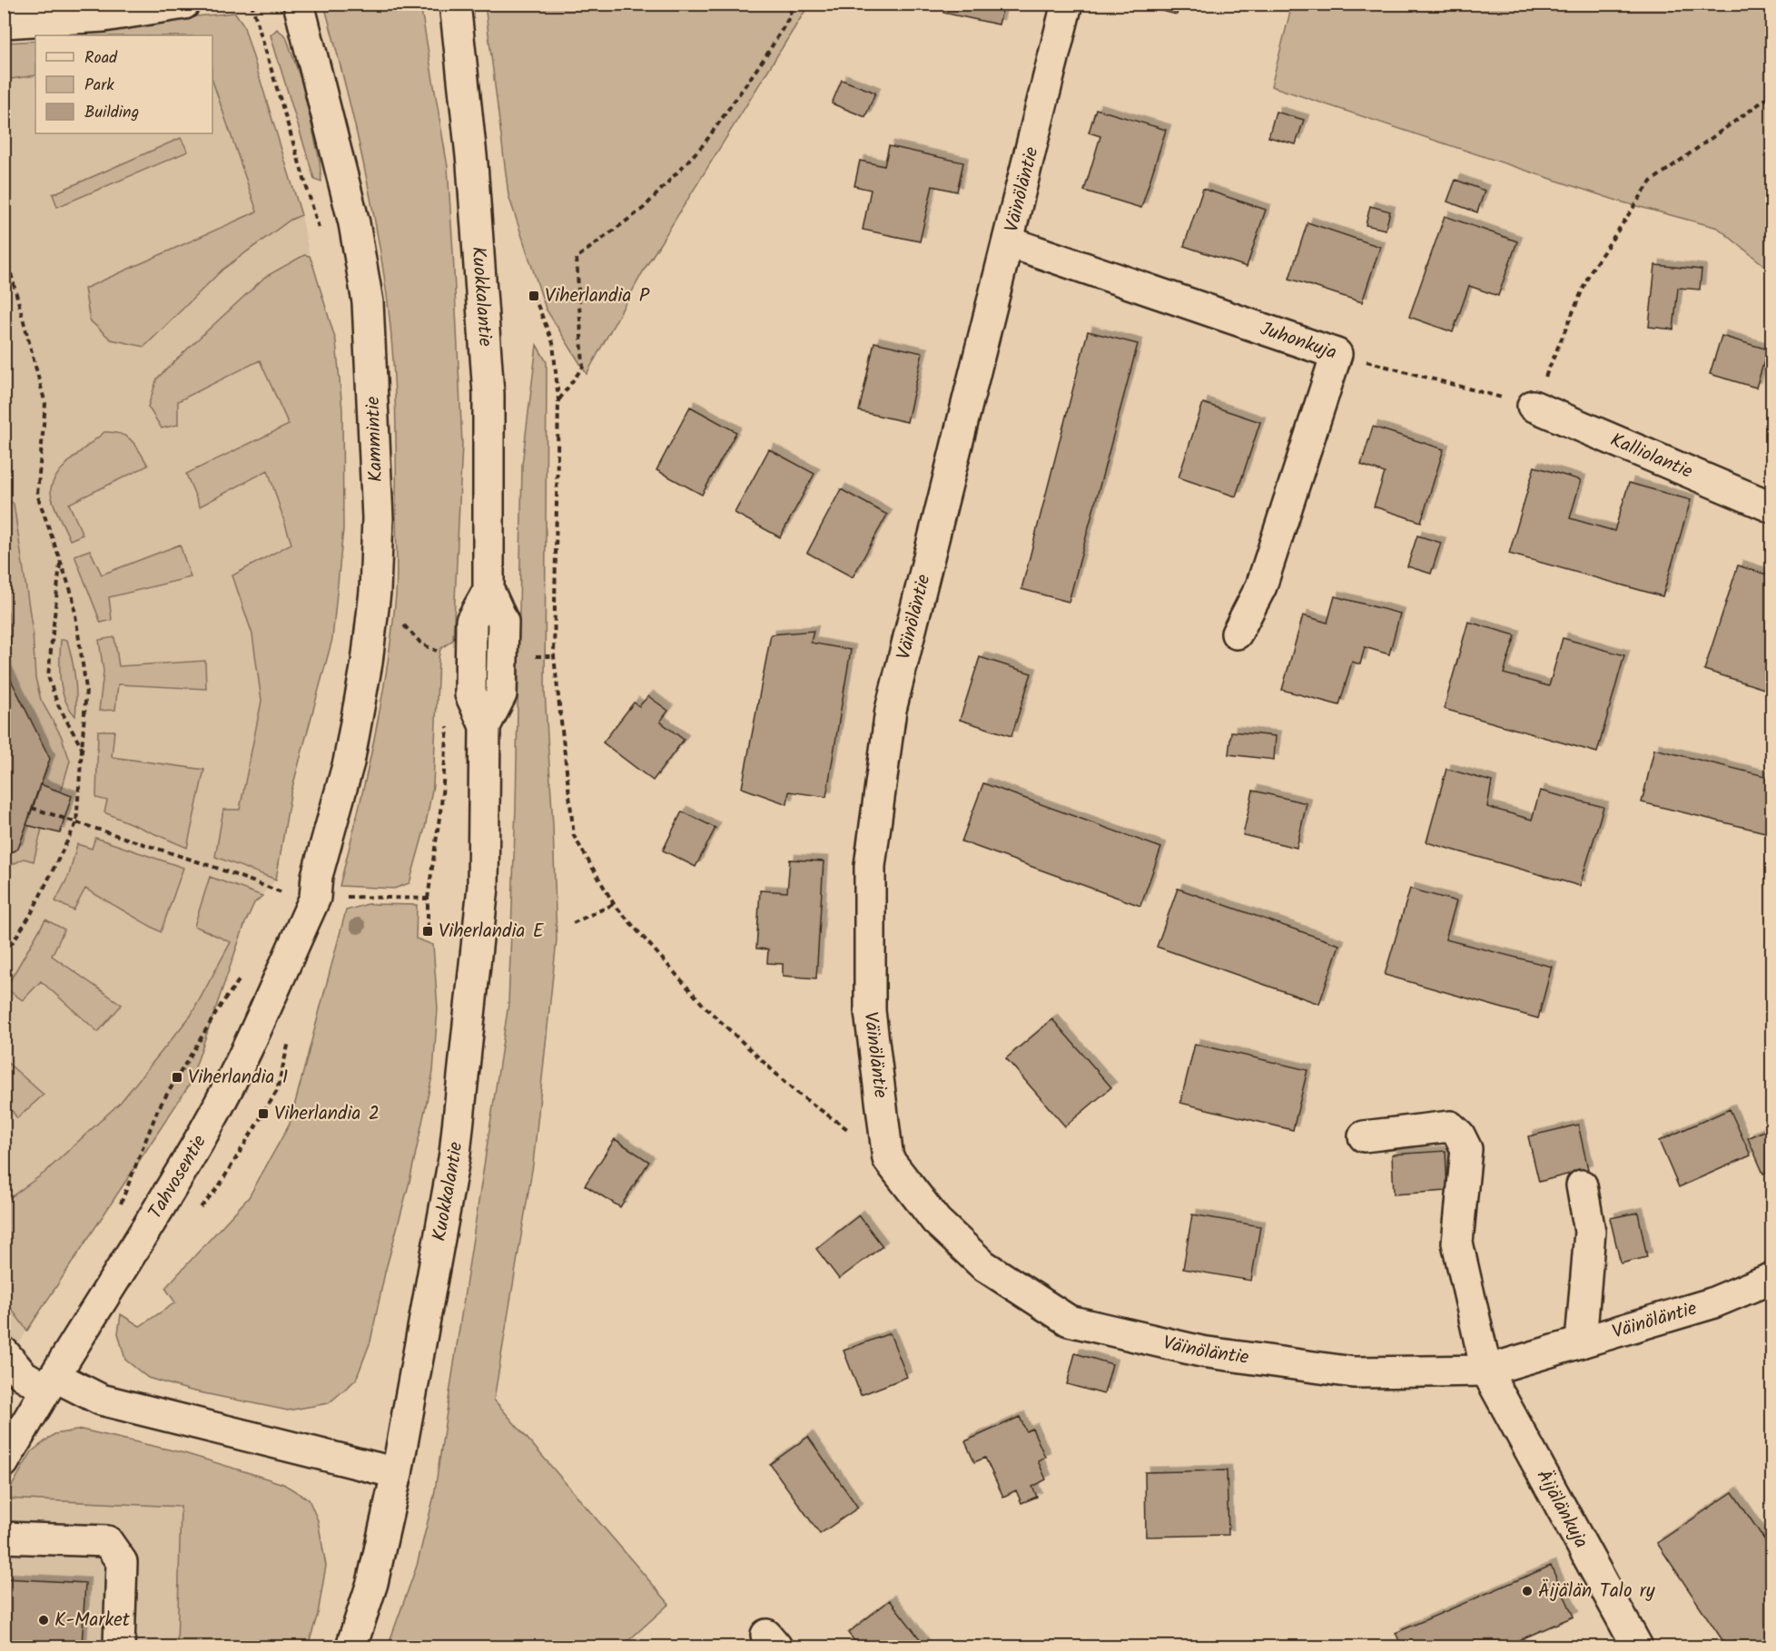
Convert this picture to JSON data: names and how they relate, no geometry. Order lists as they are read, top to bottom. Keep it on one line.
{"streets":{"street":["Väinöläntie","Kuokkalantie","Juhonkuja","Kammintie","Kalliolantie","Tahvosentie","Äijälänkuja"]},"crossings":[["Väinöläntie","Juhonkuja"],["Väinöläntie","Äijälänkuja"],["Kammintie","Tahvosentie"]],"places":{"transit":["Viherlandia P","Viherlandia E","Viherlandia 1","Viherlandia 2"],"other":["Äijälän Talo ry","K-Market"]},"legend":["Road","Park","Building"]}
